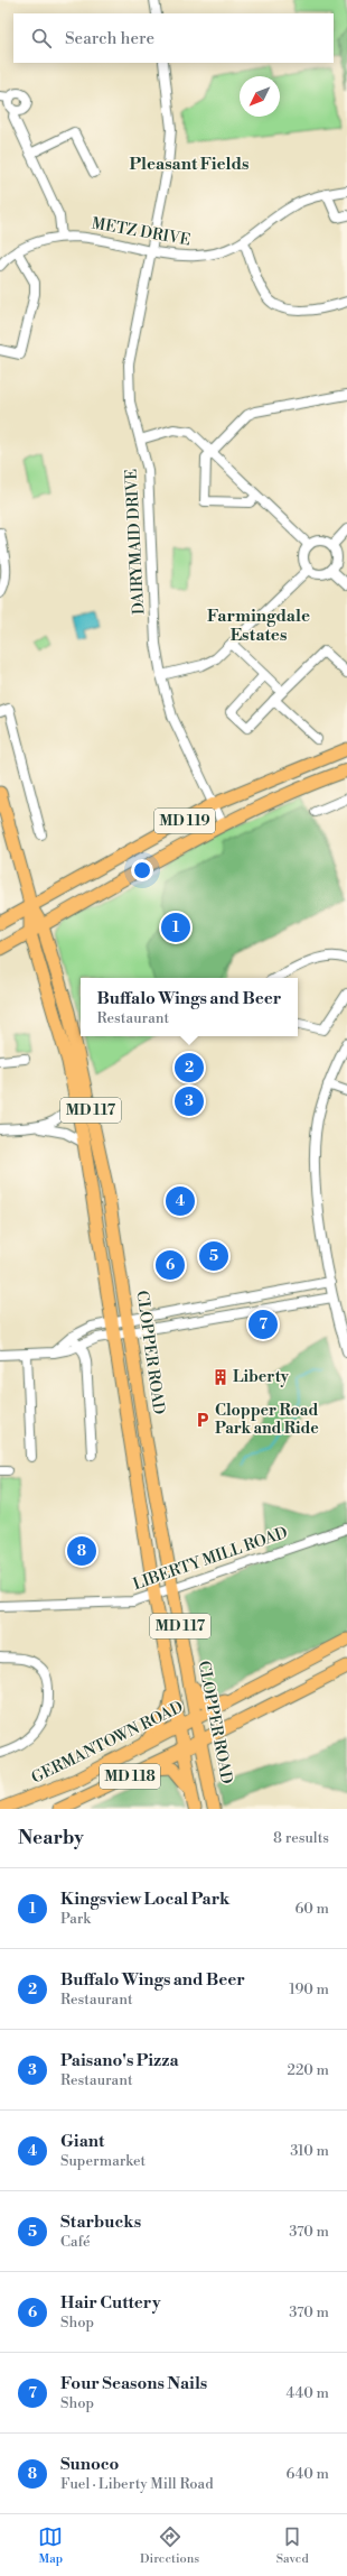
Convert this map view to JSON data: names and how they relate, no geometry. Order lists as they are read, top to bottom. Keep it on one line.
{"streets":{"main road":["MD 119","MD 117","CLOPPER ROAD","GERMANTOWN ROAD","MD 118"],"street":["METZ DRIVE","DAIRYMAID DRIVE","LIBERTY MILL ROAD"]},"crossings":[["METZ DRIVE","DAIRYMAID DRIVE"],["DAIRYMAID DRIVE","MD 119"],["MD 119","CLOPPER ROAD"],["CLOPPER ROAD","LIBERTY MILL ROAD"],["CLOPPER ROAD","GERMANTOWN ROAD"],["CLOPPER ROAD","MD 118"]],"districts":["Pleasant Fields","Farmingdale Estates"],"places":{"building":["Liberty"],"parking":["Clopper Road Park and Ride"]},"north":"bottom left","page":{"search":"Search here","pins":["1","2","3","4","5","6","7","8"],"popup":["Buffalo Wings and Beer","Restaurant"],"heading":["Nearby","8 results"],"list":[{"mark":"1","name":"Kingsview Local Park","note":"Park","value":"60 m"},{"mark":"2","name":"Buffalo Wings and Beer","note":"Restaurant","value":"190 m"},{"mark":"3","name":"Paisano's Pizza","note":"Restaurant","value":"220 m"},{"mark":"4","name":"Giant","note":"Supermarket","value":"310 m"},{"mark":"5","name":"Starbucks","note":"Café","value":"370 m"},{"mark":"6","name":"Hair Cuttery","note":"Shop","value":"370 m"},{"mark":"7","name":"Four Seasons Nails","note":"Shop","value":"440 m"},{"mark":"8","name":"Sunoco","note":"Fuel · Liberty Mill Road","value":"640 m"}],"nav":["Map","Directions","Saved"]}}
